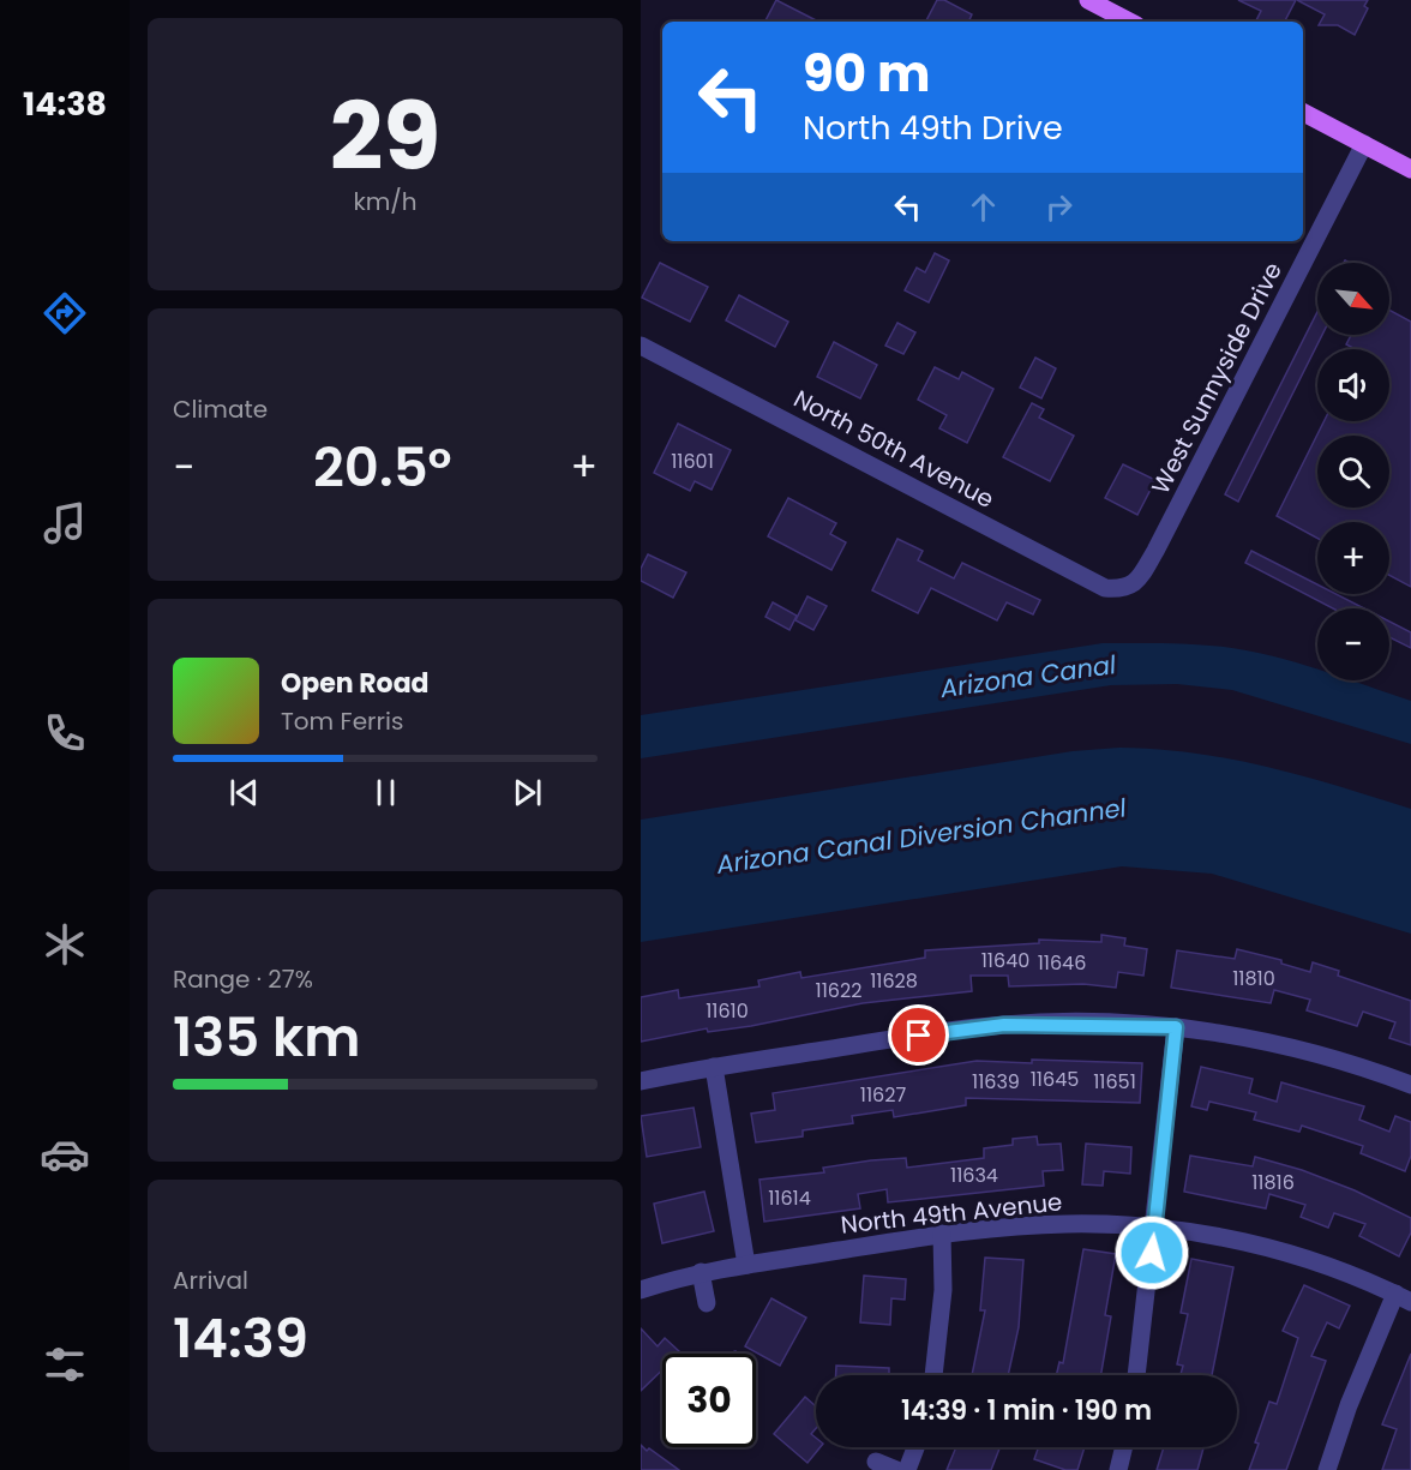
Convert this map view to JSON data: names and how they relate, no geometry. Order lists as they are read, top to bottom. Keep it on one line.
{"streets":{"street":["West Sunnyside Drive","North 50th Avenue","North 49th Avenue"]},"crossings":[["West Sunnyside Drive","North 50th Avenue"]],"water":["Arizona Canal","Arizona Canal Diversion Channel"],"house_numbers":["11601","11640","11646","11810","11628","11622","11610","11645","11639","11651","11627","11634","11816","11614"],"north":"bottom right","page":{"tabs":"14:38","tile":[["29","km/h"],"Climate",["Range · 27%","135 km"],["Arrival","14:39"]],"turn":["90 m","North 49th Drive"],"map_buttons":["+","−"],"heat":["−","20.5°","+"],"song":["Open Road","Tom Ferris"],"limit":"30","trip":"14:39 · 1 min · 190 m"}}
